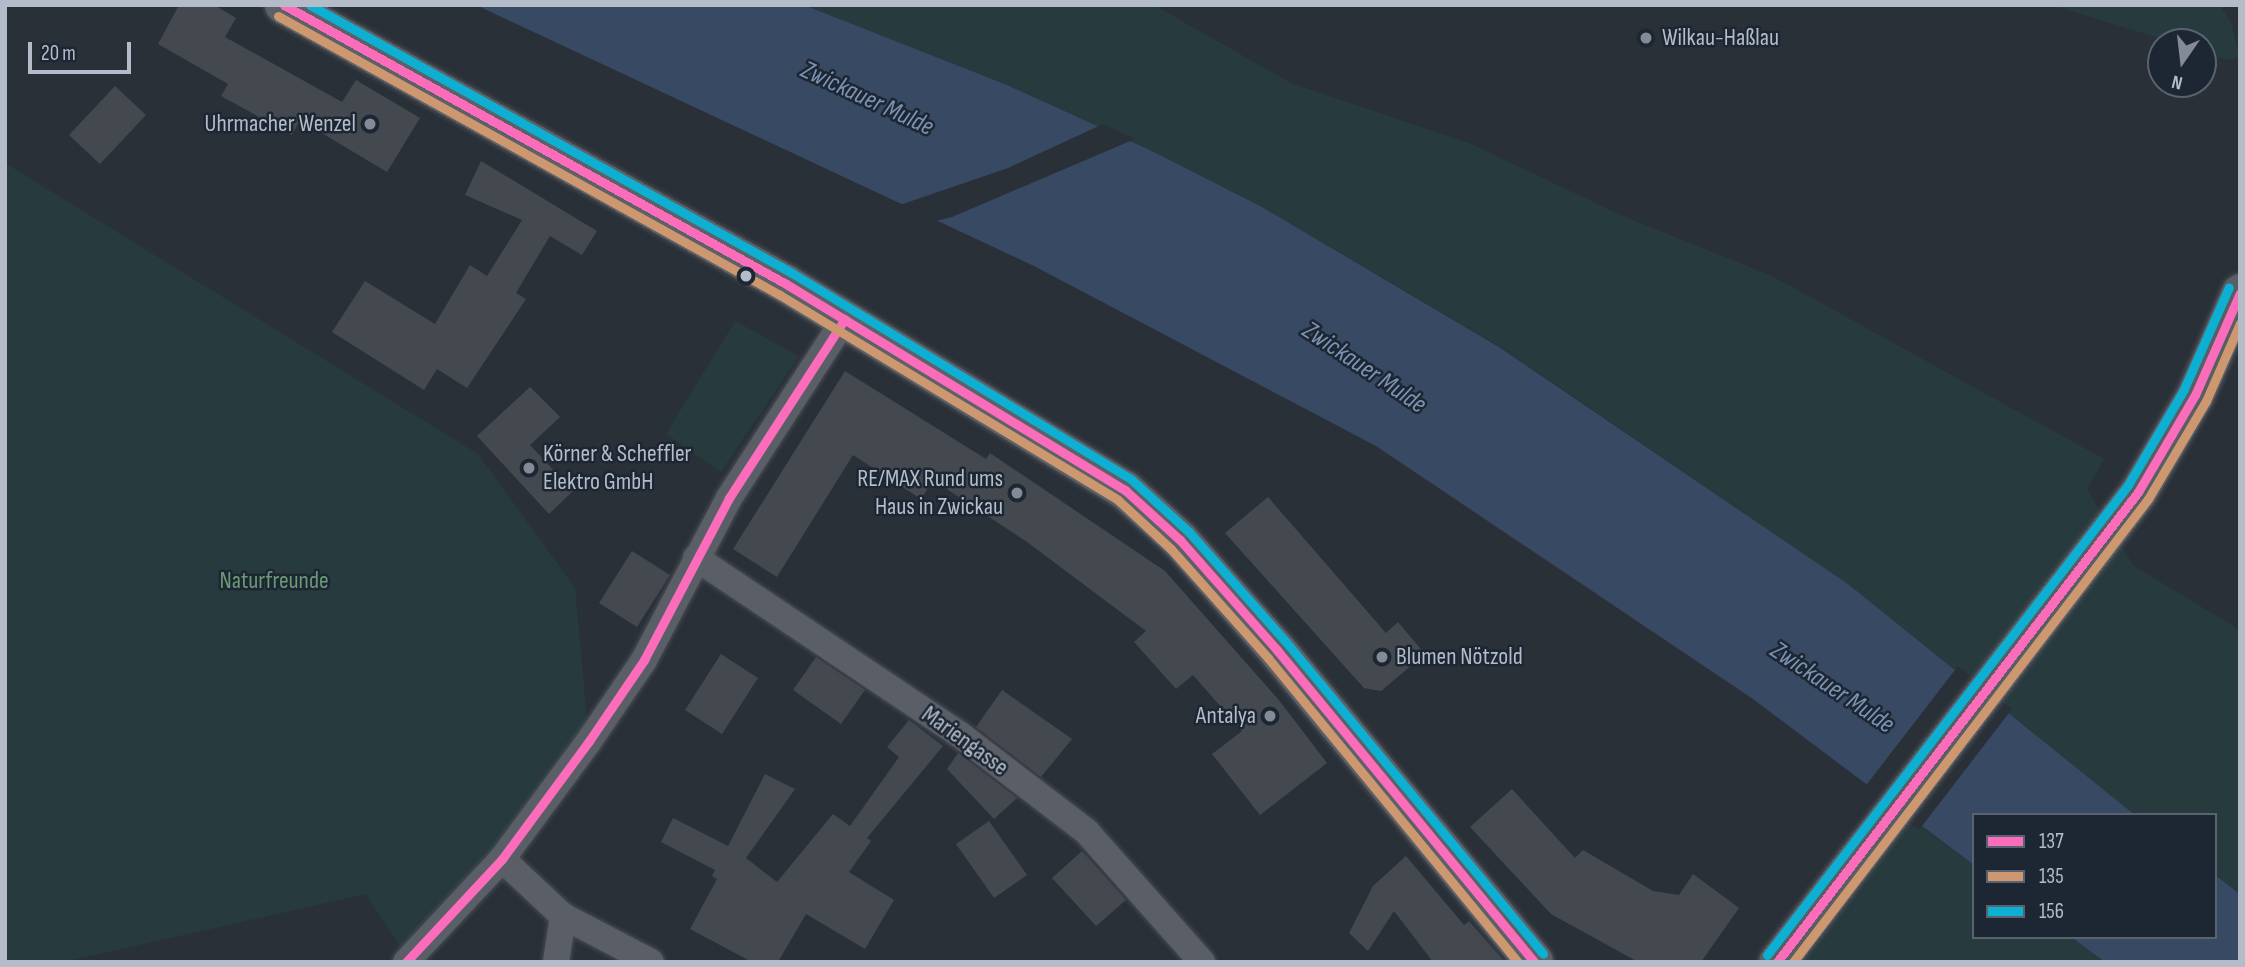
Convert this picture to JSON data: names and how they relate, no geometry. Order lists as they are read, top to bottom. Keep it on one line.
{"streets":{"street":["Mariengasse"]},"water":["Zwickauer Mulde"],"parks":["Naturfreunde"],"places":["Wilkau-Haßlau","Uhrmacher Wenzel","Körner & Scheffler Elektro GmbH","RE/MAX Rund ums Haus in Zwickau","Blumen Nötzold","Antalya"],"lines":["transit line 137","transit line 156","transit line 135"],"legend":["137","135","156"],"scale_bar":"20 m","north":"bottom"}
